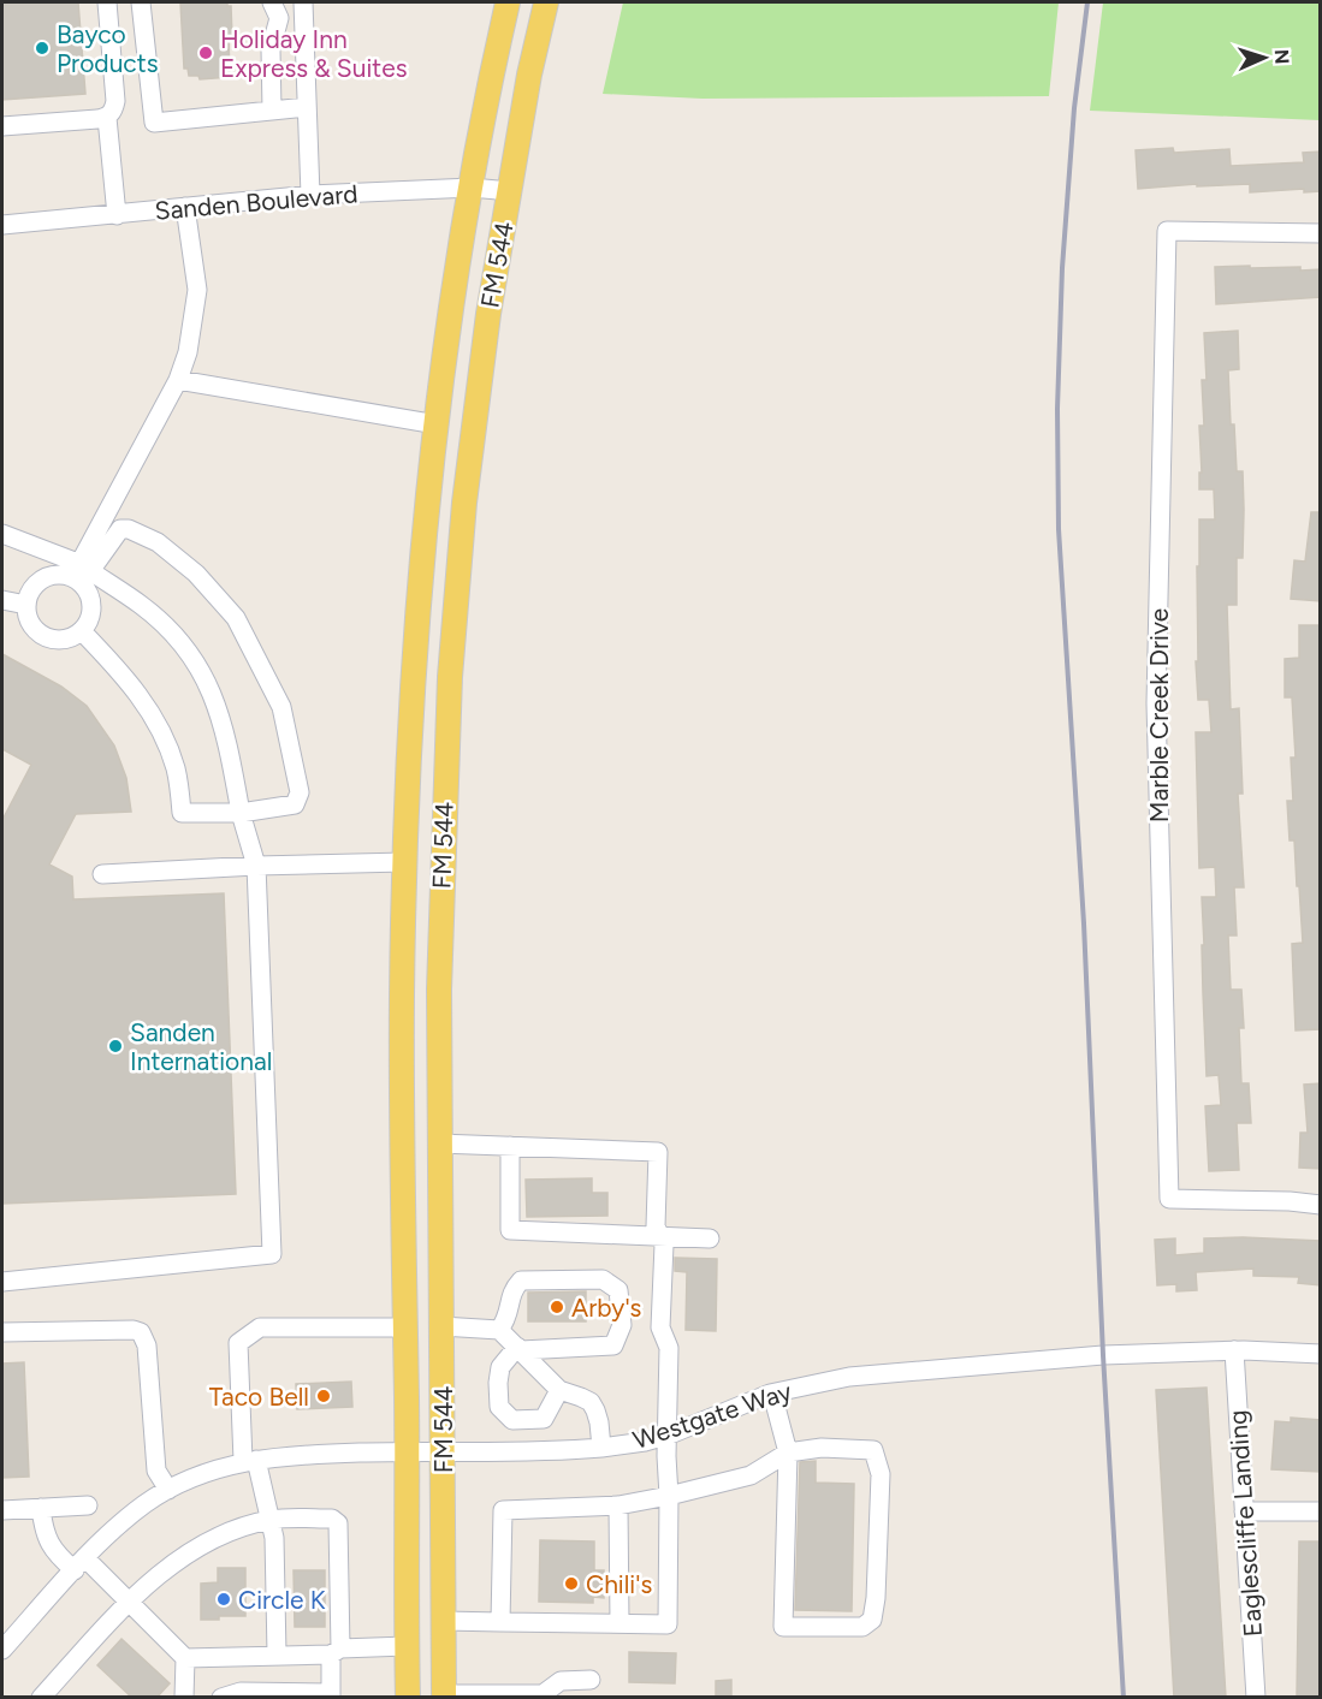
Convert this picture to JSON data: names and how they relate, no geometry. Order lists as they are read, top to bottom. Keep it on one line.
{"streets":{"main road":["FM 544"],"street":["Sanden Boulevard","Marble Creek Drive","Westgate Way","Eaglescliffe Landing"]},"crossings":[["Sanden Boulevard","FM 544"],["FM 544","Westgate Way"],["Westgate Way","Eaglescliffe Landing"]],"places":["Bayco Products","Holiday Inn Express & Suites","Sanden International","Arby's","Taco Bell","Chili's","Circle K"],"north":"right"}
